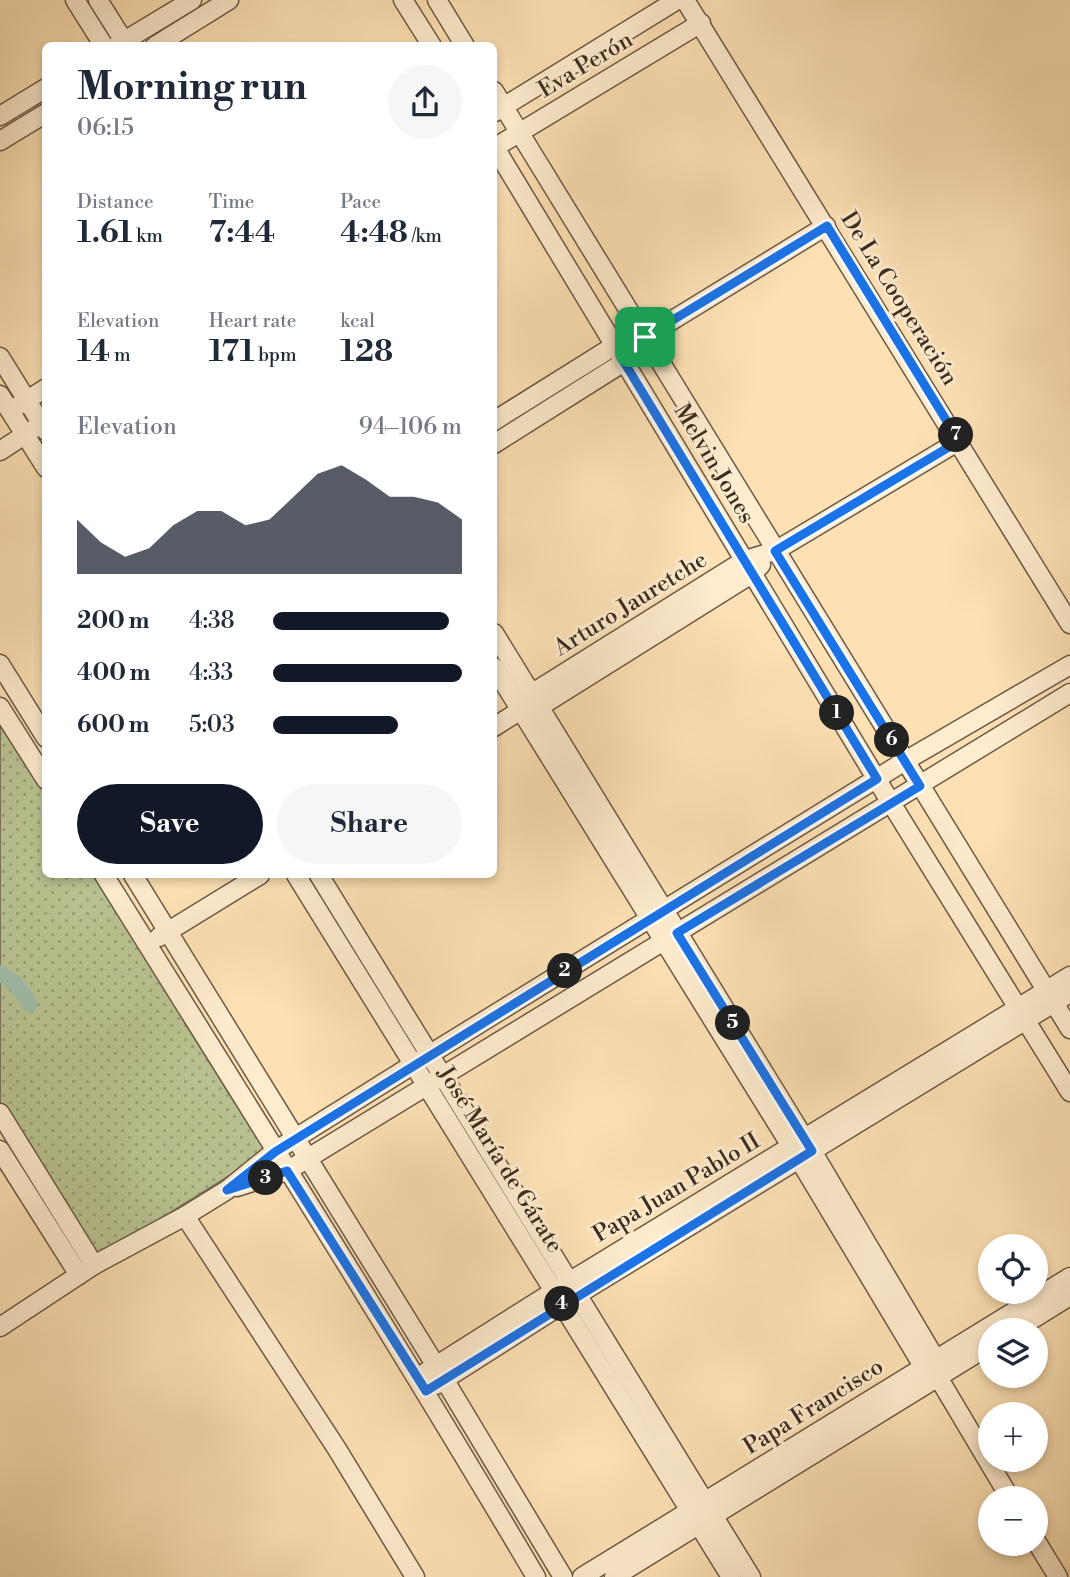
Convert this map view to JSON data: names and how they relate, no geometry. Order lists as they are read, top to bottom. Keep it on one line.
{"streets":{"street":["Eva Perón","De La Cooperación","Melvin Jones","Arturo Jauretche","José María de Gárate","Papa Juan Pablo II","Papa Francisco"]},"crossings":[["Eva Perón","De La Cooperación"],["Eva Perón","Melvin Jones"],["De La Cooperación","Arturo Jauretche"],["Melvin Jones","Arturo Jauretche"],["Melvin Jones","Papa Juan Pablo II"],["José María de Gárate","Papa Juan Pablo II"],["José María de Gárate","Papa Francisco"]],"page":{"heading":["Morning run","06:15"],"stats":[["Distance","1.61 km"],["Time","7:44"],["Pace","4:48 /km"],["Elevation","14 m"],["Heart rate","171 bpm"],["kcal","128"]],"chart":["Elevation","94–106 m"],"pins":["7","1","6","2","5","3","4"],"list":[{"name":"200 m","note":"4:38"},{"name":"400 m","note":"4:33"},{"name":"600 m","note":"5:03"}],"buttons":["Save","Share"],"map_buttons":["+","−"]}}
